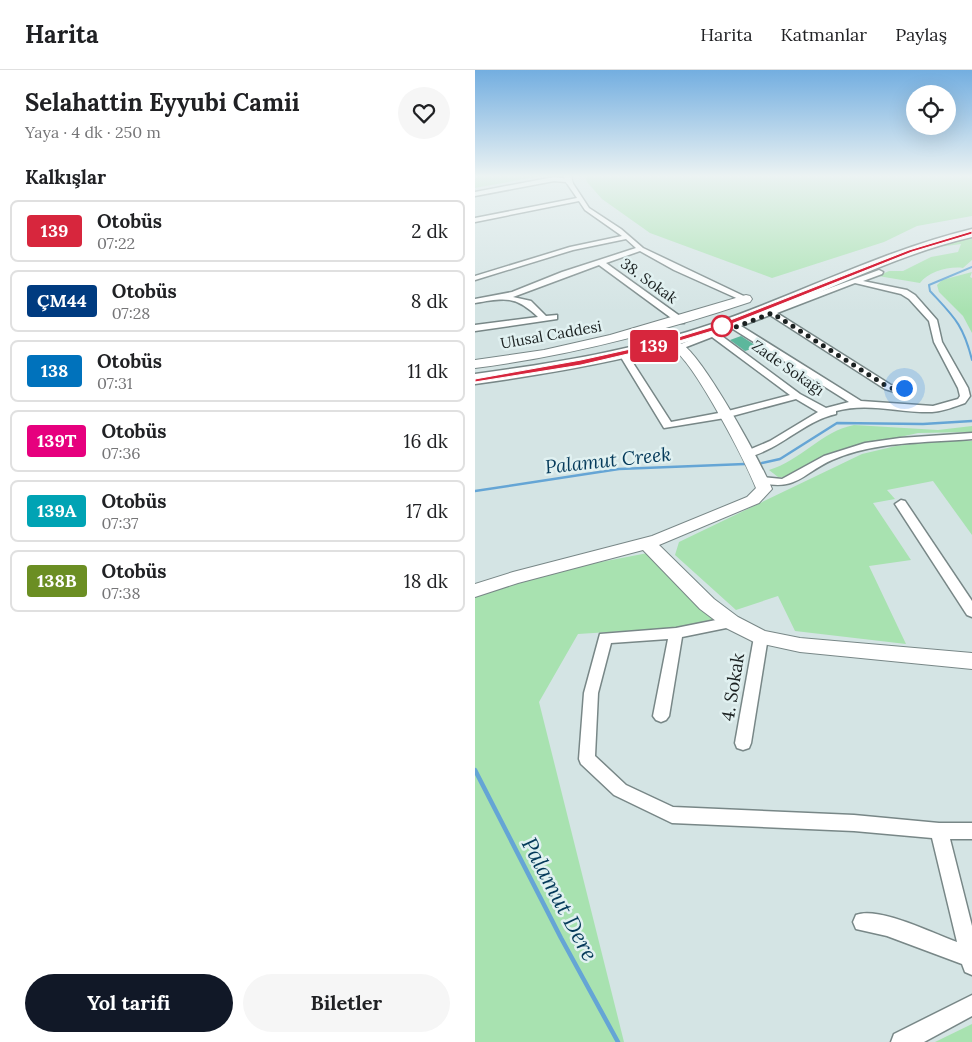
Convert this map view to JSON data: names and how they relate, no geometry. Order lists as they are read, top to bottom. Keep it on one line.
{"streets":{"main road":["Ulusal Caddesi"],"street":["38. Sokak","Zade Sokağı","4. Sokak"]},"crossings":[["38. Sokak","Ulusal Caddesi"]],"water":["Palamut Creek","Palamut Dere"],"lines":["bus line 139"],"page":{"header":"Harita","nav":["Harita","Katmanlar","Paylaş"],"heading":[["Selahattin Eyyubi Camii","Yaya · 4 dk · 250 m"],"Kalkışlar"],"on_map":"139","list":[{"mark":"139","name":"Otobüs","note":"07:22","value":"2 dk"},{"mark":"ÇM44","name":"Otobüs","note":"07:28","value":"8 dk"},{"mark":"138","name":"Otobüs","note":"07:31","value":"11 dk"},{"mark":"139T","name":"Otobüs","note":"07:36","value":"16 dk"},{"mark":"139A","name":"Otobüs","note":"07:37","value":"17 dk"},{"mark":"138B","name":"Otobüs","note":"07:38","value":"18 dk"}],"buttons":["Yol tarifi","Biletler"]}}
